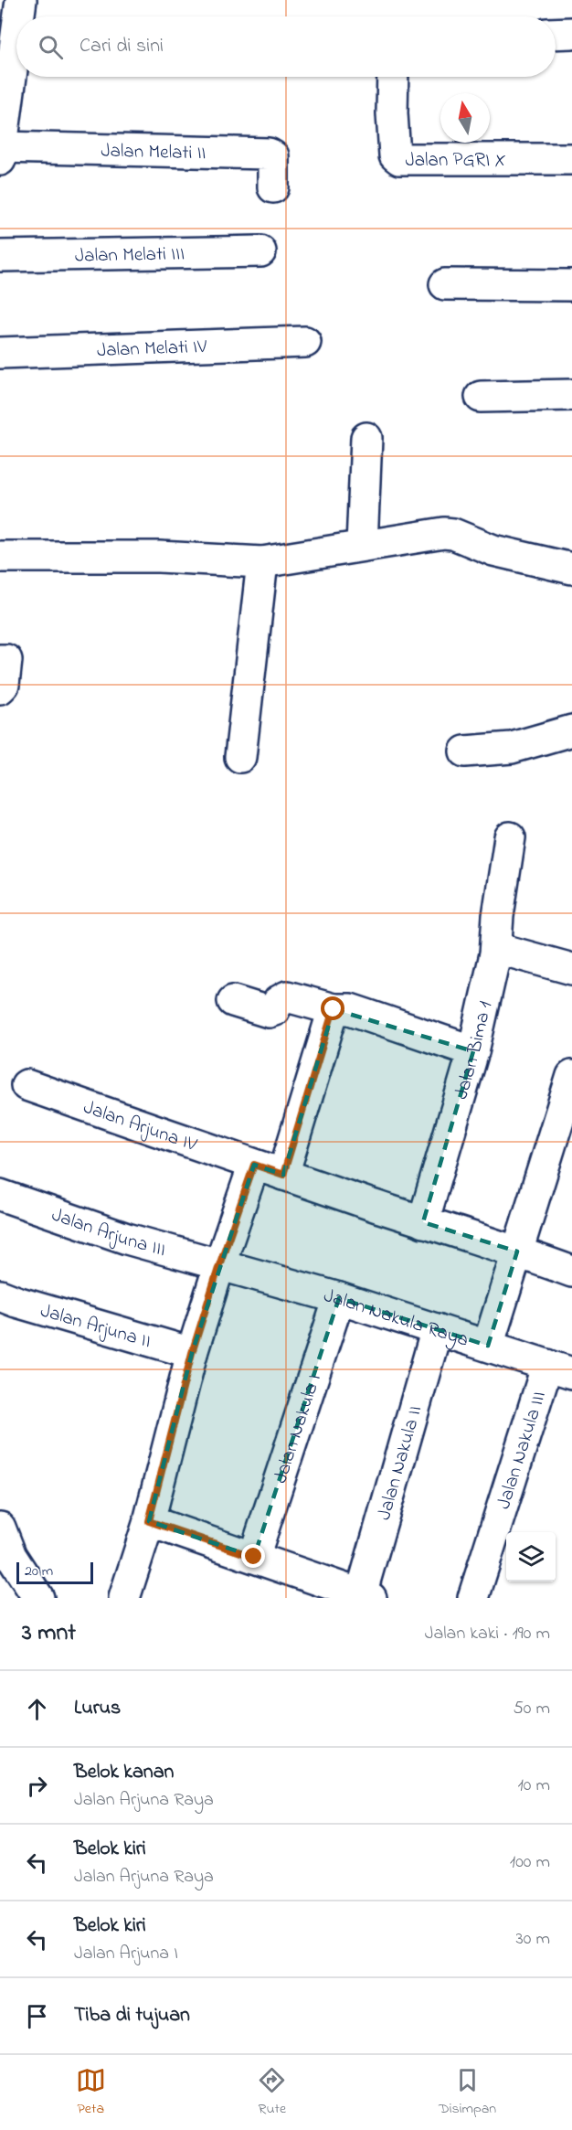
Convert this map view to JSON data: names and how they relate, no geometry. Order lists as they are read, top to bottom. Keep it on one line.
{"streets":{"street":["Jalan Melati II","Jalan PGRI X","Jalan Melati III","Jalan Melati IV","Jalan Bima 1","Jalan Arjuna IV","Jalan Arjuna III","Jalan Nakula Raya","Jalan Arjuna II","Jalan Nakula I","Jalan Nakula III","Jalan Nakula II"]},"crossings":[["Jalan Bima 1","Jalan Arjuna IV"],["Jalan Arjuna III","Jalan Nakula Raya"],["Jalan Nakula Raya","Jalan Nakula I"],["Jalan Nakula Raya","Jalan Nakula III"],["Jalan Nakula Raya","Jalan Nakula II"]],"scale_bar":"20 m","north":"top","page":{"search":"Cari di sini","scale":"20 m","heading":["3 mnt","Jalan kaki · 190 m"],"list":[["Lurus","50 m"],["Belok kanan","Jalan Arjuna Raya","10 m"],["Belok kiri","Jalan Arjuna Raya","100 m"],["Belok kiri","Jalan Arjuna I","30 m"],"Tiba di tujuan"],"nav":["Peta","Rute","Disimpan"]}}
